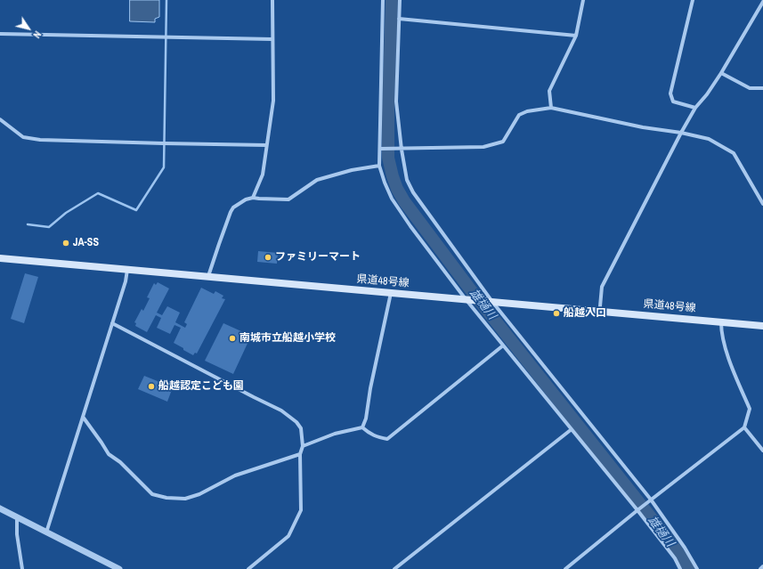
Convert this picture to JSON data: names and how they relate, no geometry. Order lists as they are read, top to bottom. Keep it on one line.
{"streets":{"main road":["県道48号線"]},"water":["雄樋川"],"places":["JA-SS","ファミリーマート","船越入口","南城市立船越小学校","船越認定こども園"],"north":"bottom right"}
